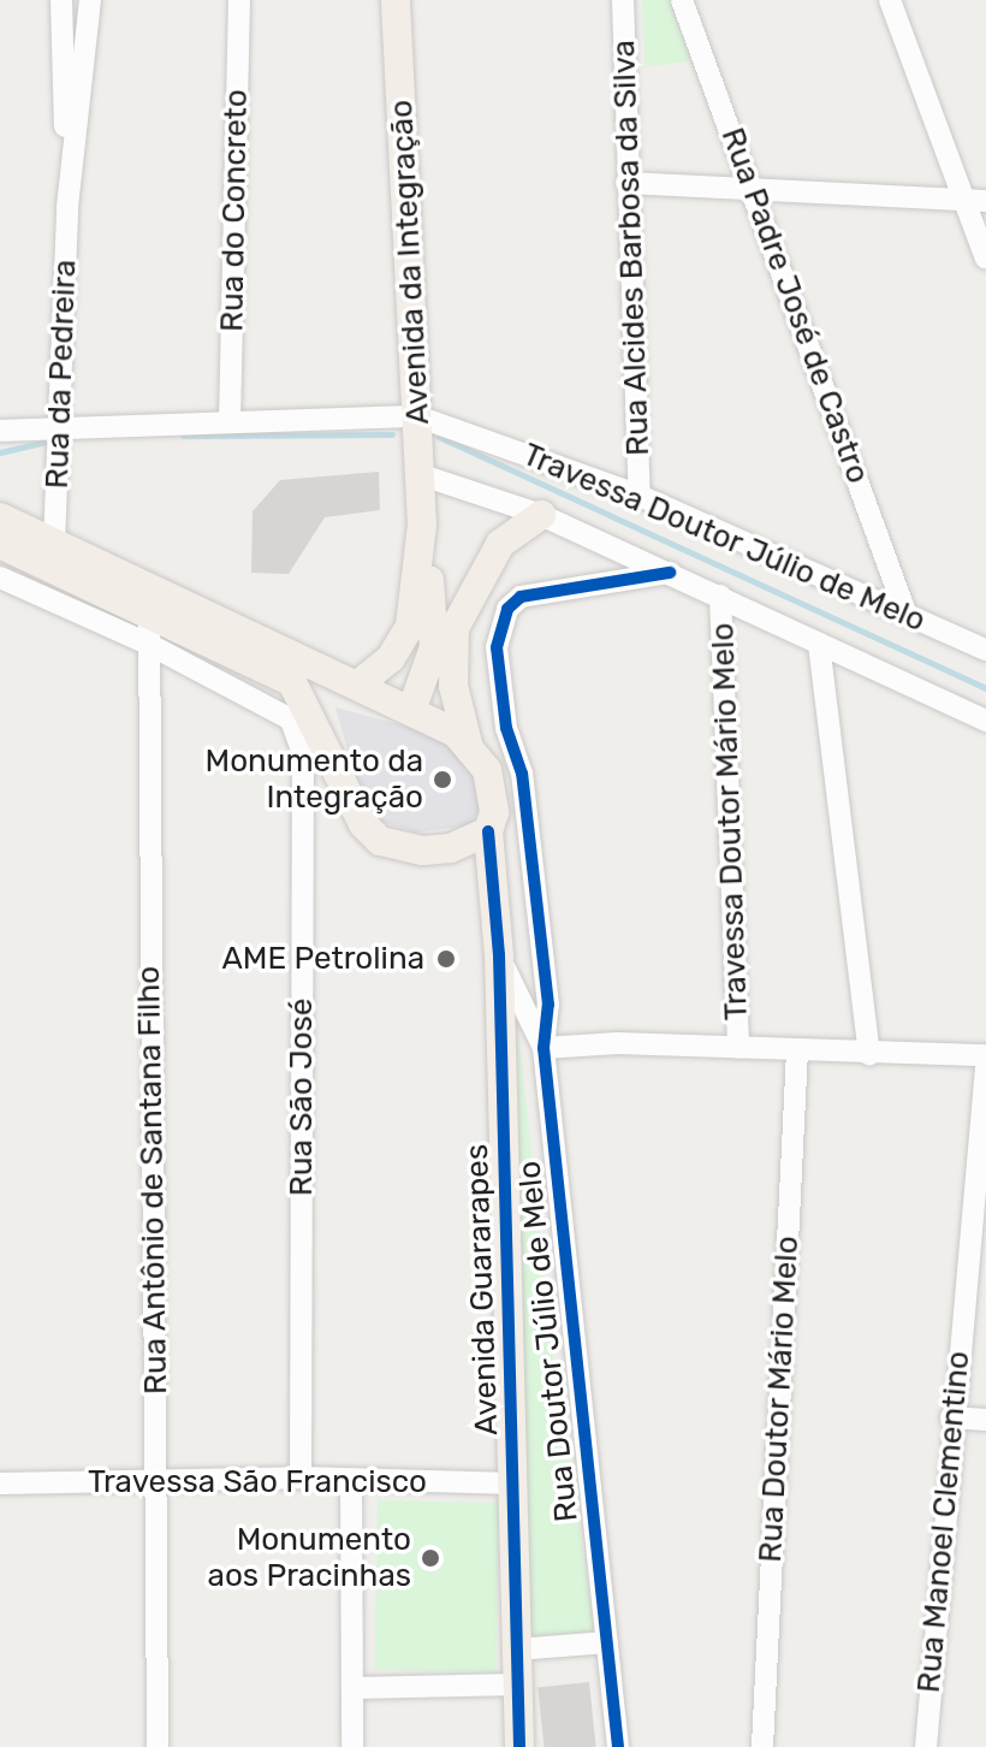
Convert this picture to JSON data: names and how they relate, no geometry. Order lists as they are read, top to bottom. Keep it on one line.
{"streets":{"main road":["Avenida da Integração","Avenida Guararapes"],"street":["Rua do Concreto","Rua Alcides Barbosa da Silva","Rua Padre José de Castro","Rua da Pedreira","Travessa Doutor Júlio de Melo","Travessa Doutor Mário Melo","Rua São José","Rua Antônio de Santana Filho","Rua Doutor Júlio de Melo","Rua Doutor Mário Melo","Travessa São Francisco","Rua Manoel Clementino"]},"crossings":[["Rua do Concreto","Travessa Doutor Júlio de Melo"],["Rua Alcides Barbosa da Silva","Travessa Doutor Júlio de Melo"],["Avenida da Integração","Travessa Doutor Júlio de Melo"],["Rua Padre José de Castro","Travessa Doutor Júlio de Melo"],["Rua da Pedreira","Travessa Doutor Júlio de Melo"],["Travessa Doutor Júlio de Melo","Travessa Doutor Mário Melo"],["Travessa Doutor Júlio de Melo","Rua Doutor Júlio de Melo"],["Rua São José","Travessa São Francisco"],["Rua Antônio de Santana Filho","Travessa São Francisco"],["Avenida Guararapes","Travessa São Francisco"]],"places":["Monumento da Integração","AME Petrolina","Monumento aos Pracinhas"]}
